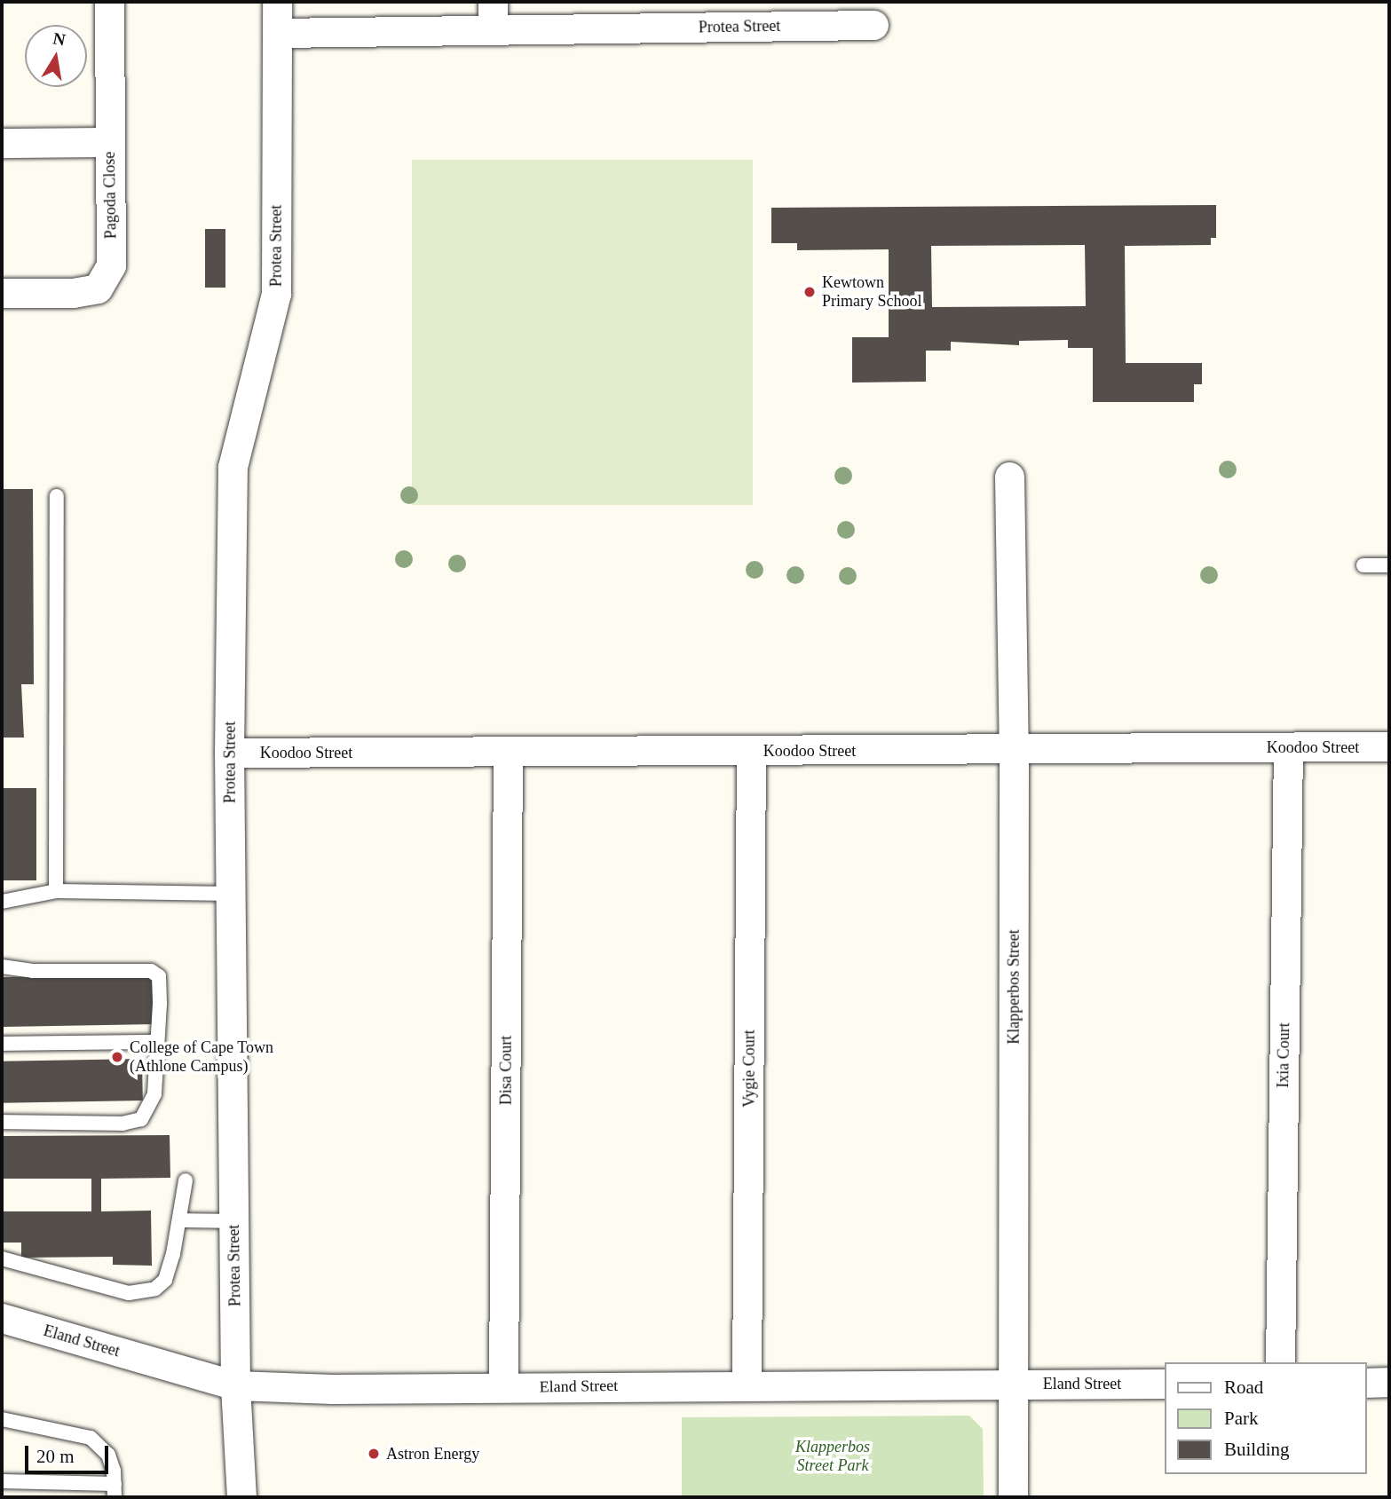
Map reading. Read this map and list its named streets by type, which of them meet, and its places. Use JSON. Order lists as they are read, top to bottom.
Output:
{
  "streets": {
    "street": [
      "Protea Street",
      "Pagoda Close",
      "Koodoo Street",
      "Klapperbos Street",
      "Ixia Court",
      "Vygie Court",
      "Disa Court",
      "Eland Street"
    ]
  },
  "crossings": [
    ["Protea Street", "Koodoo Street"],
    ["Protea Street", "Eland Street"],
    ["Koodoo Street", "Klapperbos Street"],
    ["Koodoo Street", "Ixia Court"],
    ["Koodoo Street", "Vygie Court"],
    ["Koodoo Street", "Disa Court"],
    ["Klapperbos Street", "Eland Street"],
    ["Vygie Court", "Eland Street"],
    ["Disa Court", "Eland Street"]
  ],
  "parks": ["Klapperbos Street Park"],
  "places": ["Kewtown Primary School", "College of Cape Town (Athlone Campus)", "Astron Energy"],
  "legend": ["Road", "Park", "Building"],
  "scale_bar": "20 m",
  "north": "top"
}
